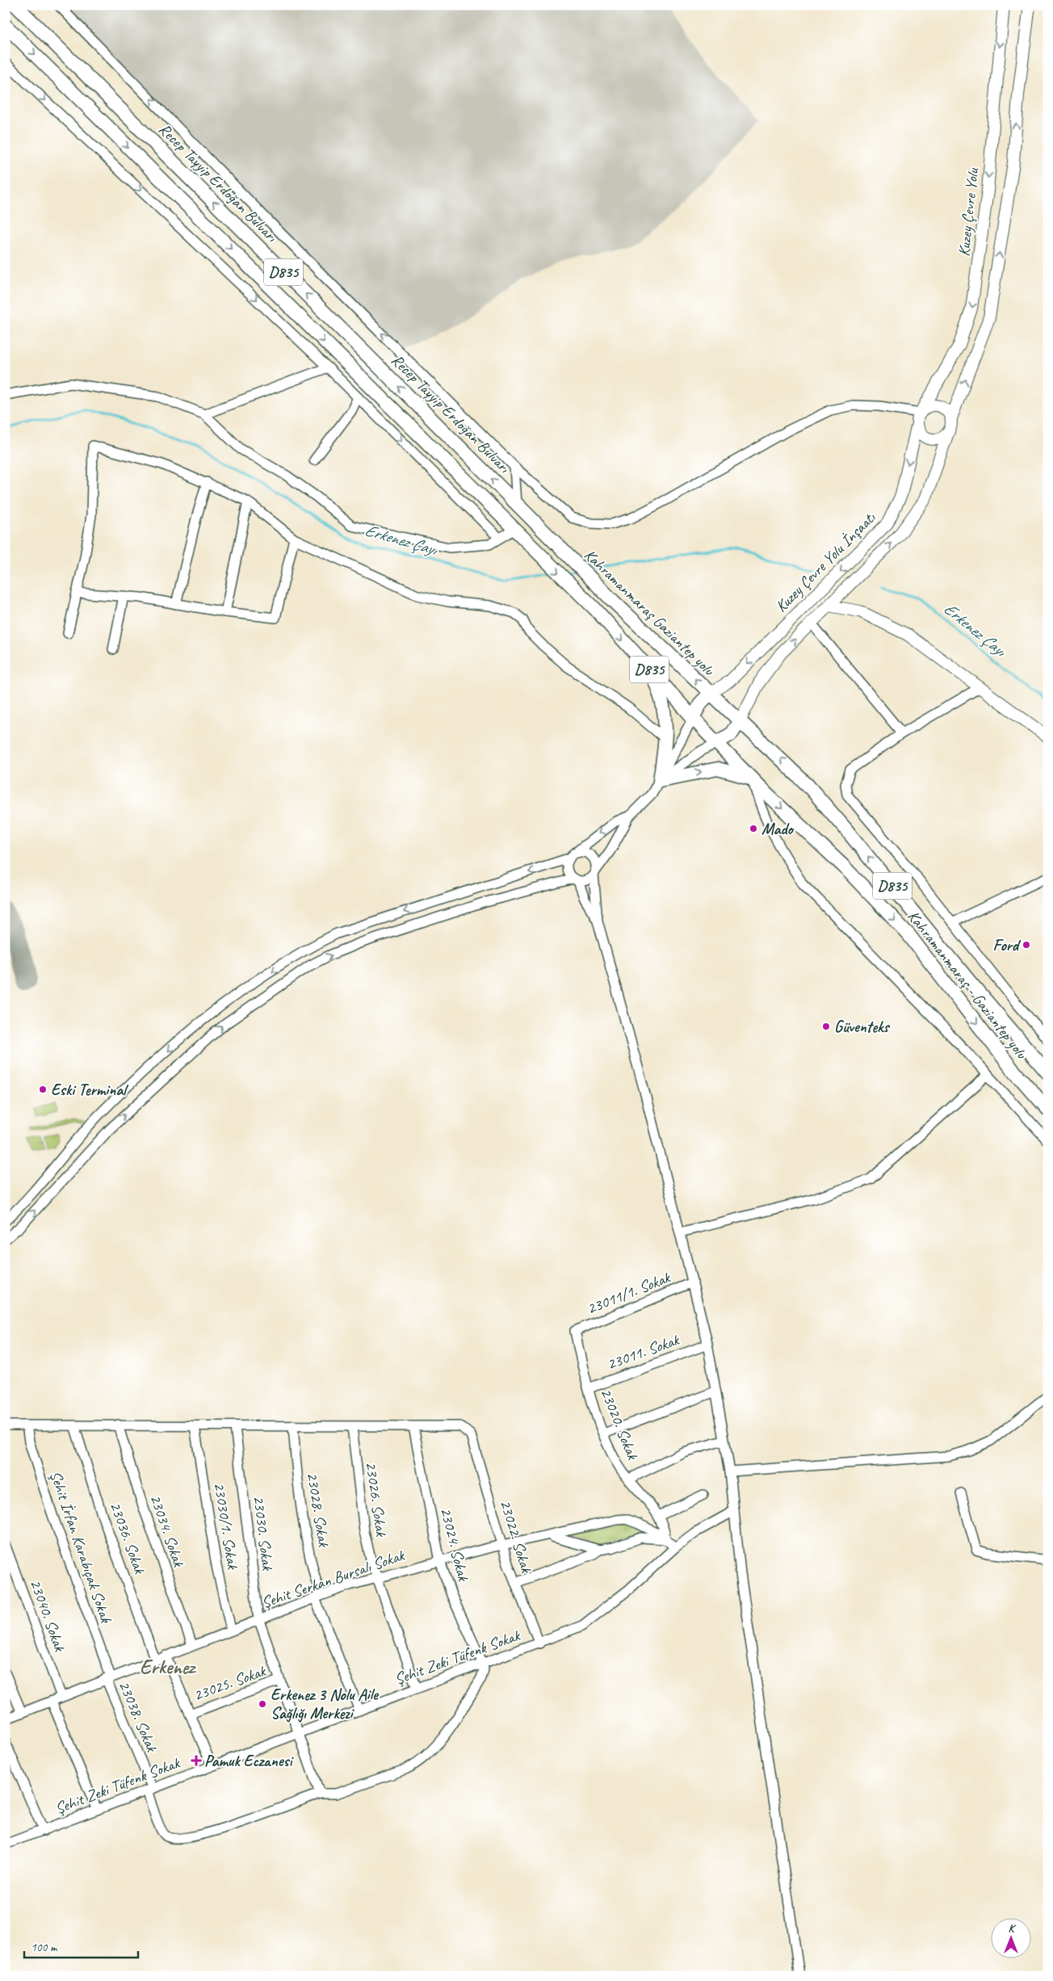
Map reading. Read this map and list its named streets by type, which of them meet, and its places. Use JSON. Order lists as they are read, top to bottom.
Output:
{
  "streets": {
    "highway": [
      "Recep Tayyip Erdoğan Bulvarı",
      "D835",
      "Kahramanmaraş Gaziantep yolu",
      "Kahramanmaraş - Gaziantep yolu"
    ],
    "main road": ["Kuzey Çevre Yolu", "Kuzey Çevre Yolu İnşaatı"],
    "street": [
      "23011/1. Sokak",
      "23011. Sokak",
      "23020. Sokak",
      "23026. Sokak",
      "23028. Sokak",
      "23030/1. Sokak",
      "23034. Sokak",
      "23030. Sokak",
      "23022. Sokak",
      "23036. Sokak",
      "23024. Sokak",
      "Şehit İrfan Karabıçak Sokak",
      "Şehit Serkan Bursalı Sokak",
      "23040. Sokak",
      "Şehit Zeki Tüfenk Sokak",
      "23025. Sokak",
      "23038. Sokak"
    ]
  },
  "crossings": [
    ["Recep Tayyip Erdoğan Bulvarı", "Kahramanmaraş Gaziantep yolu"],
    ["Kuzey Çevre Yolu", "Kuzey Çevre Yolu İnşaatı"],
    ["D835", "Kahramanmaraş - Gaziantep yolu"],
    ["Kuzey Çevre Yolu İnşaatı", "Kahramanmaraş Gaziantep yolu"],
    ["Kahramanmaraş Gaziantep yolu", "Kahramanmaraş - Gaziantep yolu"],
    ["23011/1. Sokak", "23020. Sokak"],
    ["23011. Sokak", "23020. Sokak"],
    ["23020. Sokak", "Şehit Serkan Bursalı Sokak"],
    ["23026. Sokak", "Şehit Serkan Bursalı Sokak"],
    ["23026. Sokak", "Şehit Zeki Tüfenk Sokak"],
    ["23028. Sokak", "Şehit Serkan Bursalı Sokak"],
    ["23028. Sokak", "Şehit Zeki Tüfenk Sokak"],
    ["23030/1. Sokak", "Şehit Serkan Bursalı Sokak"],
    ["23034. Sokak", "Şehit Serkan Bursalı Sokak"],
    ["23030. Sokak", "Şehit Serkan Bursalı Sokak"],
    ["23030. Sokak", "Şehit Zeki Tüfenk Sokak"],
    ["23030. Sokak", "23025. Sokak"],
    ["23030. Sokak", "23038. Sokak"],
    ["23022. Sokak", "23024. Sokak"],
    ["23022. Sokak", "Şehit Serkan Bursalı Sokak"],
    ["23022. Sokak", "Şehit Zeki Tüfenk Sokak"],
    ["23036. Sokak", "Şehit Serkan Bursalı Sokak"],
    ["23024. Sokak", "Şehit Serkan Bursalı Sokak"],
    ["23024. Sokak", "Şehit Zeki Tüfenk Sokak"],
    ["Şehit İrfan Karabıçak Sokak", "Şehit Serkan Bursalı Sokak"],
    ["Şehit İrfan Karabıçak Sokak", "23038. Sokak"],
    ["Şehit Serkan Bursalı Sokak", "23040. Sokak"],
    ["Şehit Serkan Bursalı Sokak", "Şehit Zeki Tüfenk Sokak"],
    ["Şehit Serkan Bursalı Sokak", "23038. Sokak"],
    ["Şehit Zeki Tüfenk Sokak", "23038. Sokak"]
  ],
  "districts": ["Erkenez"],
  "water": ["Erkenez Çayı"],
  "places": {
    "other": [
      "Mado",
      "Ford",
      "Güventeks",
      "Eski Terminal",
      "Erkenez 3 Nolu Aile Sağlığı Merkezi"
    ],
    "health": ["Pamuk Eczanesi"]
  },
  "scale_bar": "100 m",
  "north": "top"
}
